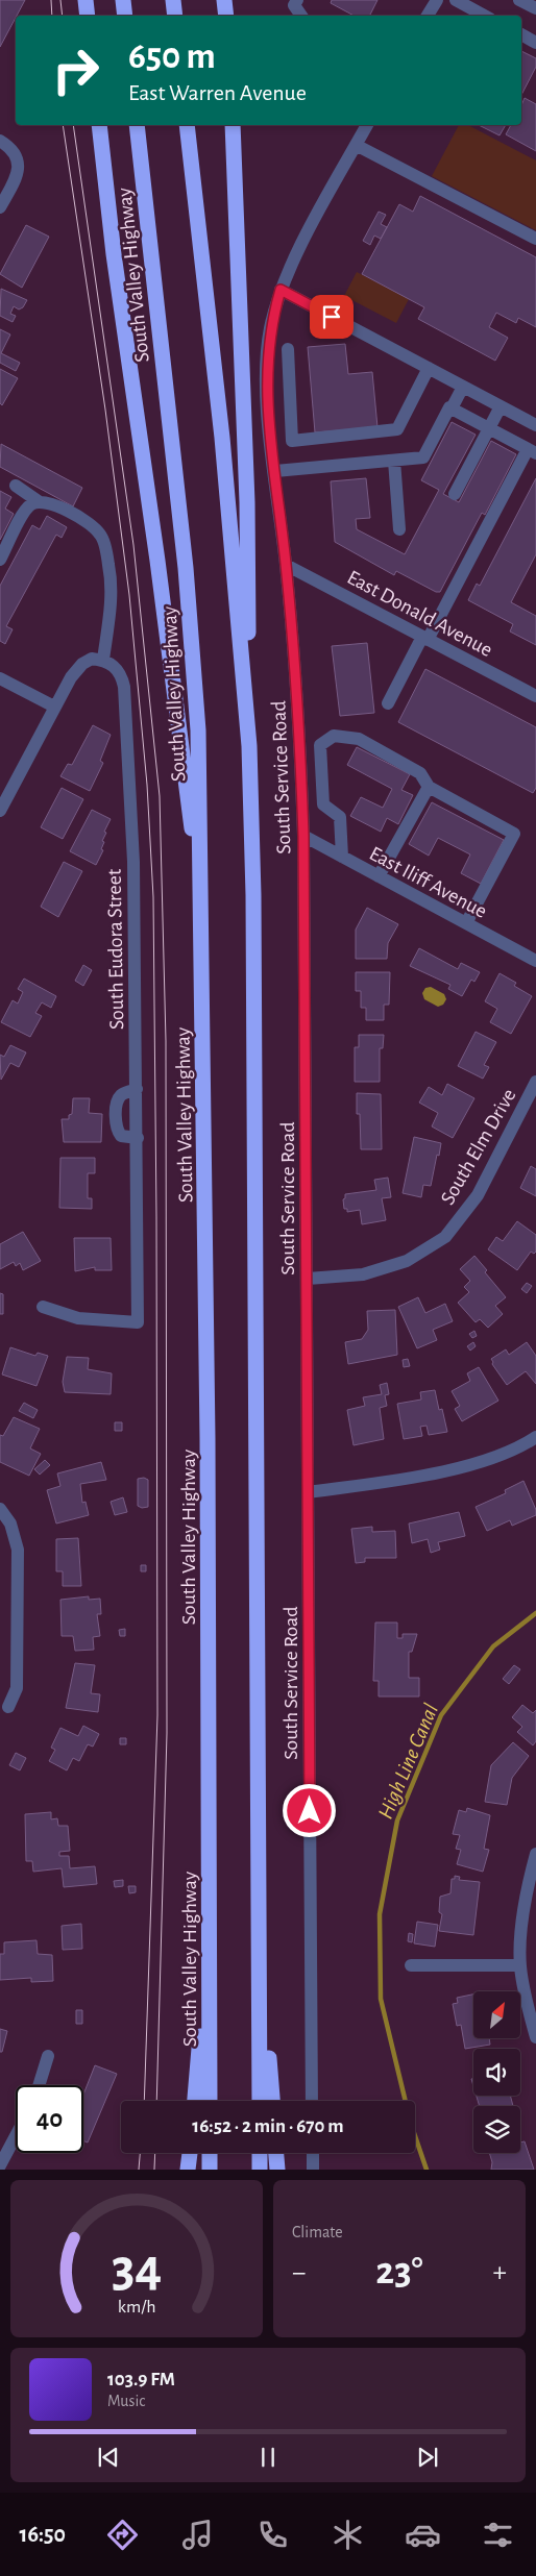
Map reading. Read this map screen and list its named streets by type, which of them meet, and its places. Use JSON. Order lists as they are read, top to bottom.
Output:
{
  "streets": {
    "highway": ["South Valley Highway"],
    "street": [
      "East Donald Avenue",
      "South Service Road",
      "East Iliff Avenue",
      "South Eudora Street",
      "South Elm Drive"
    ]
  },
  "crossings": [
    ["East Donald Avenue", "South Service Road"],
    ["South Service Road", "East Iliff Avenue"],
    ["South Service Road", "South Elm Drive"]
  ],
  "water": ["High Line Canal"],
  "north": "top right",
  "page": {
    "turn": ["650 m", "East Warren Avenue"],
    "limit": "40",
    "trip": "16:52 · 2 min · 670 m",
    "tile": "Climate",
    "heat": ["−", "23°", "+"],
    "song": ["103.9 FM", "Music"],
    "tabs": "16:50",
    "gauge": ["34", "km/h"]
  }
}
